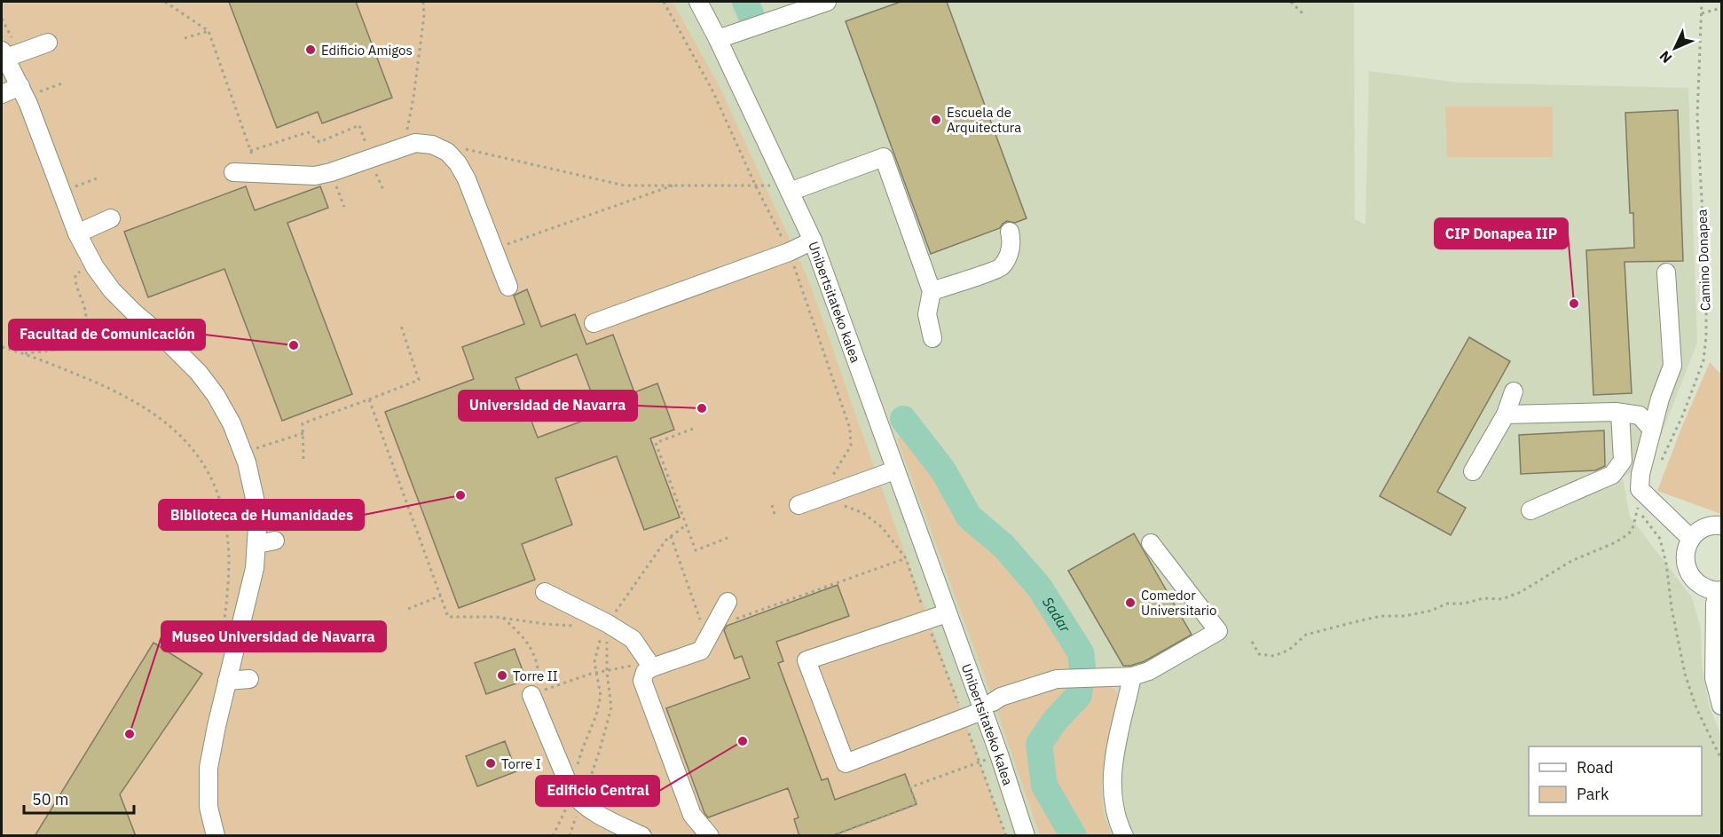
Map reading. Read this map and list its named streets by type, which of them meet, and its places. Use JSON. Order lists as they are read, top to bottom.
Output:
{
  "streets": {
    "street": ["Unibertsitateko kalea"],
    "path": ["Camino Donapea"]
  },
  "water": ["Sadar"],
  "places": [
    "Edificio Amigos",
    "Escuela de Arquitectura",
    "CIP Donapea IIP",
    "Facultad de Comunicación",
    "Universidad de Navarra",
    "Biblioteca de Humanidades",
    "Comedor Universitario",
    "Torre II",
    "Museo Universidad de Navarra",
    "Edificio Central",
    "Torre I"
  ],
  "legend": ["Road", "Park"],
  "scale_bar": "50 m",
  "north": "bottom left"
}
